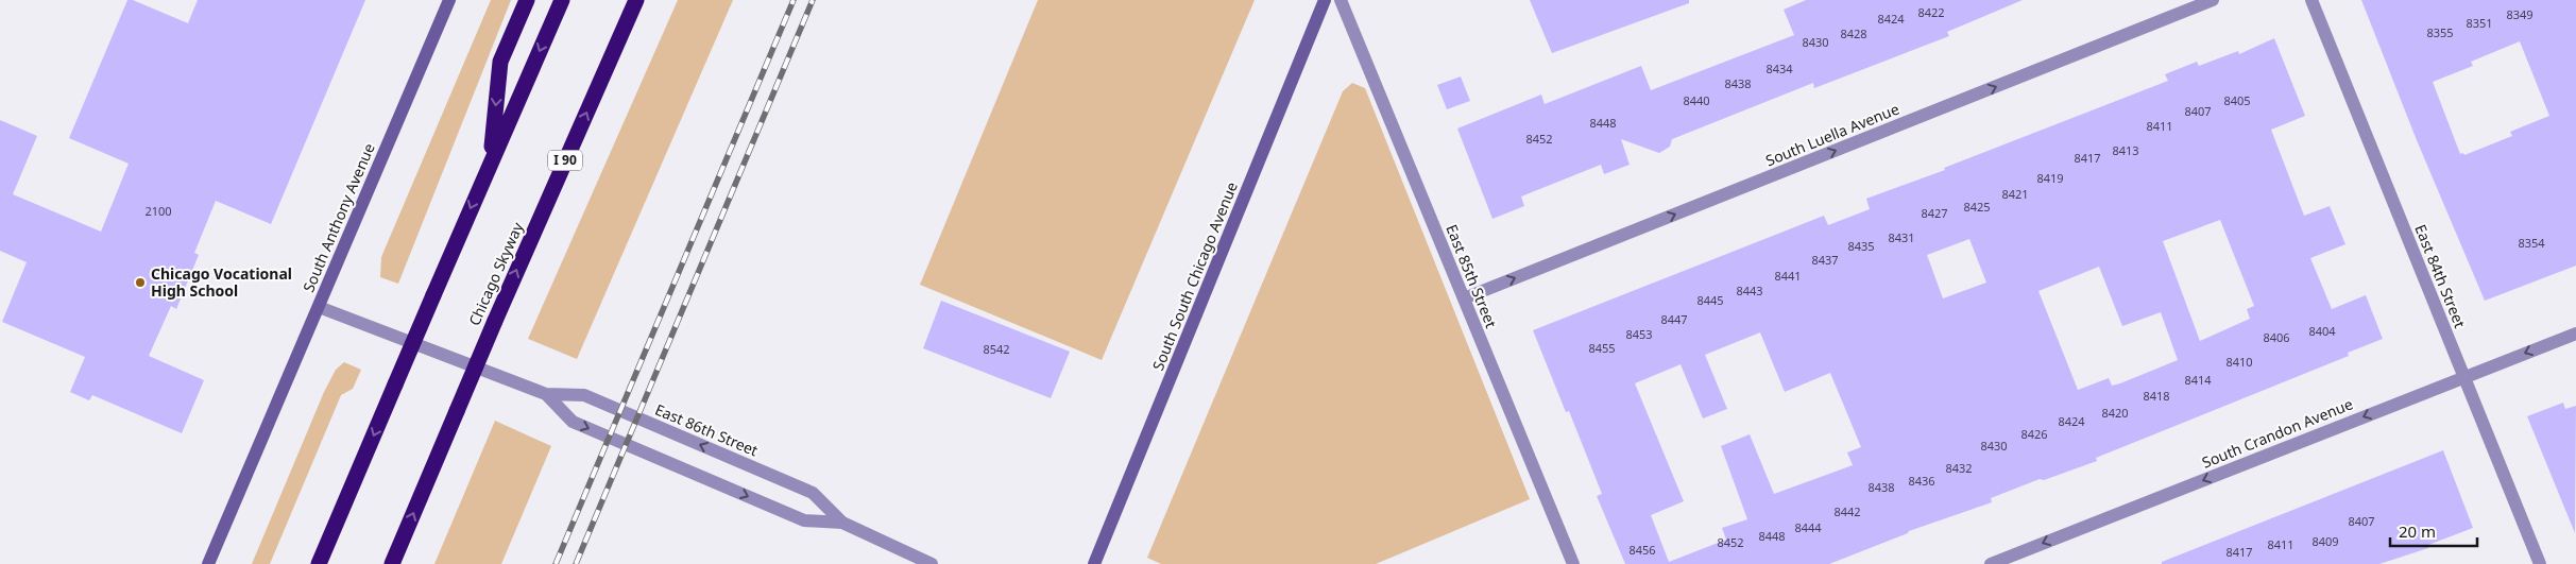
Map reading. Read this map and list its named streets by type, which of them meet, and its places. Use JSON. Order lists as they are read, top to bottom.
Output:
{
  "streets": {
    "highway": ["I 90", "Chicago Skyway"],
    "street": [
      "South Luella Avenue",
      "South Anthony Avenue",
      "South South Chicago Avenue",
      "East 85th Street",
      "East 84th Street",
      "East 86th Street",
      "South Crandon Avenue"
    ]
  },
  "crossings": [
    ["South Luella Avenue", "East 85th Street"],
    ["South Anthony Avenue", "East 86th Street"],
    ["East 84th Street", "South Crandon Avenue"]
  ],
  "one_way": ["South Luella Avenue", "South Crandon Avenue"],
  "places": ["Chicago Vocational High School"],
  "house_numbers": [
    "8422",
    "8349",
    "8424",
    "8351",
    "8355",
    "8428",
    "8430",
    "8434",
    "8438",
    "8440",
    "8405",
    "8407",
    "8448",
    "8411",
    "8452",
    "8413",
    "8417",
    "8419",
    "8421",
    "8425",
    "2100",
    "8427",
    "8431",
    "8354",
    "8435",
    "8437",
    "8441",
    "8443",
    "8445",
    "8447",
    "8404",
    "8453",
    "8406",
    "8455",
    "8542",
    "8410",
    "8414",
    "8418",
    "8420",
    "8424",
    "8426",
    "8430",
    "8432",
    "8436",
    "8438",
    "8442",
    "8407",
    "8444",
    "8448",
    "8409",
    "8452",
    "8411",
    "8456",
    "8417"
  ],
  "scale_bar": "20 m"
}
